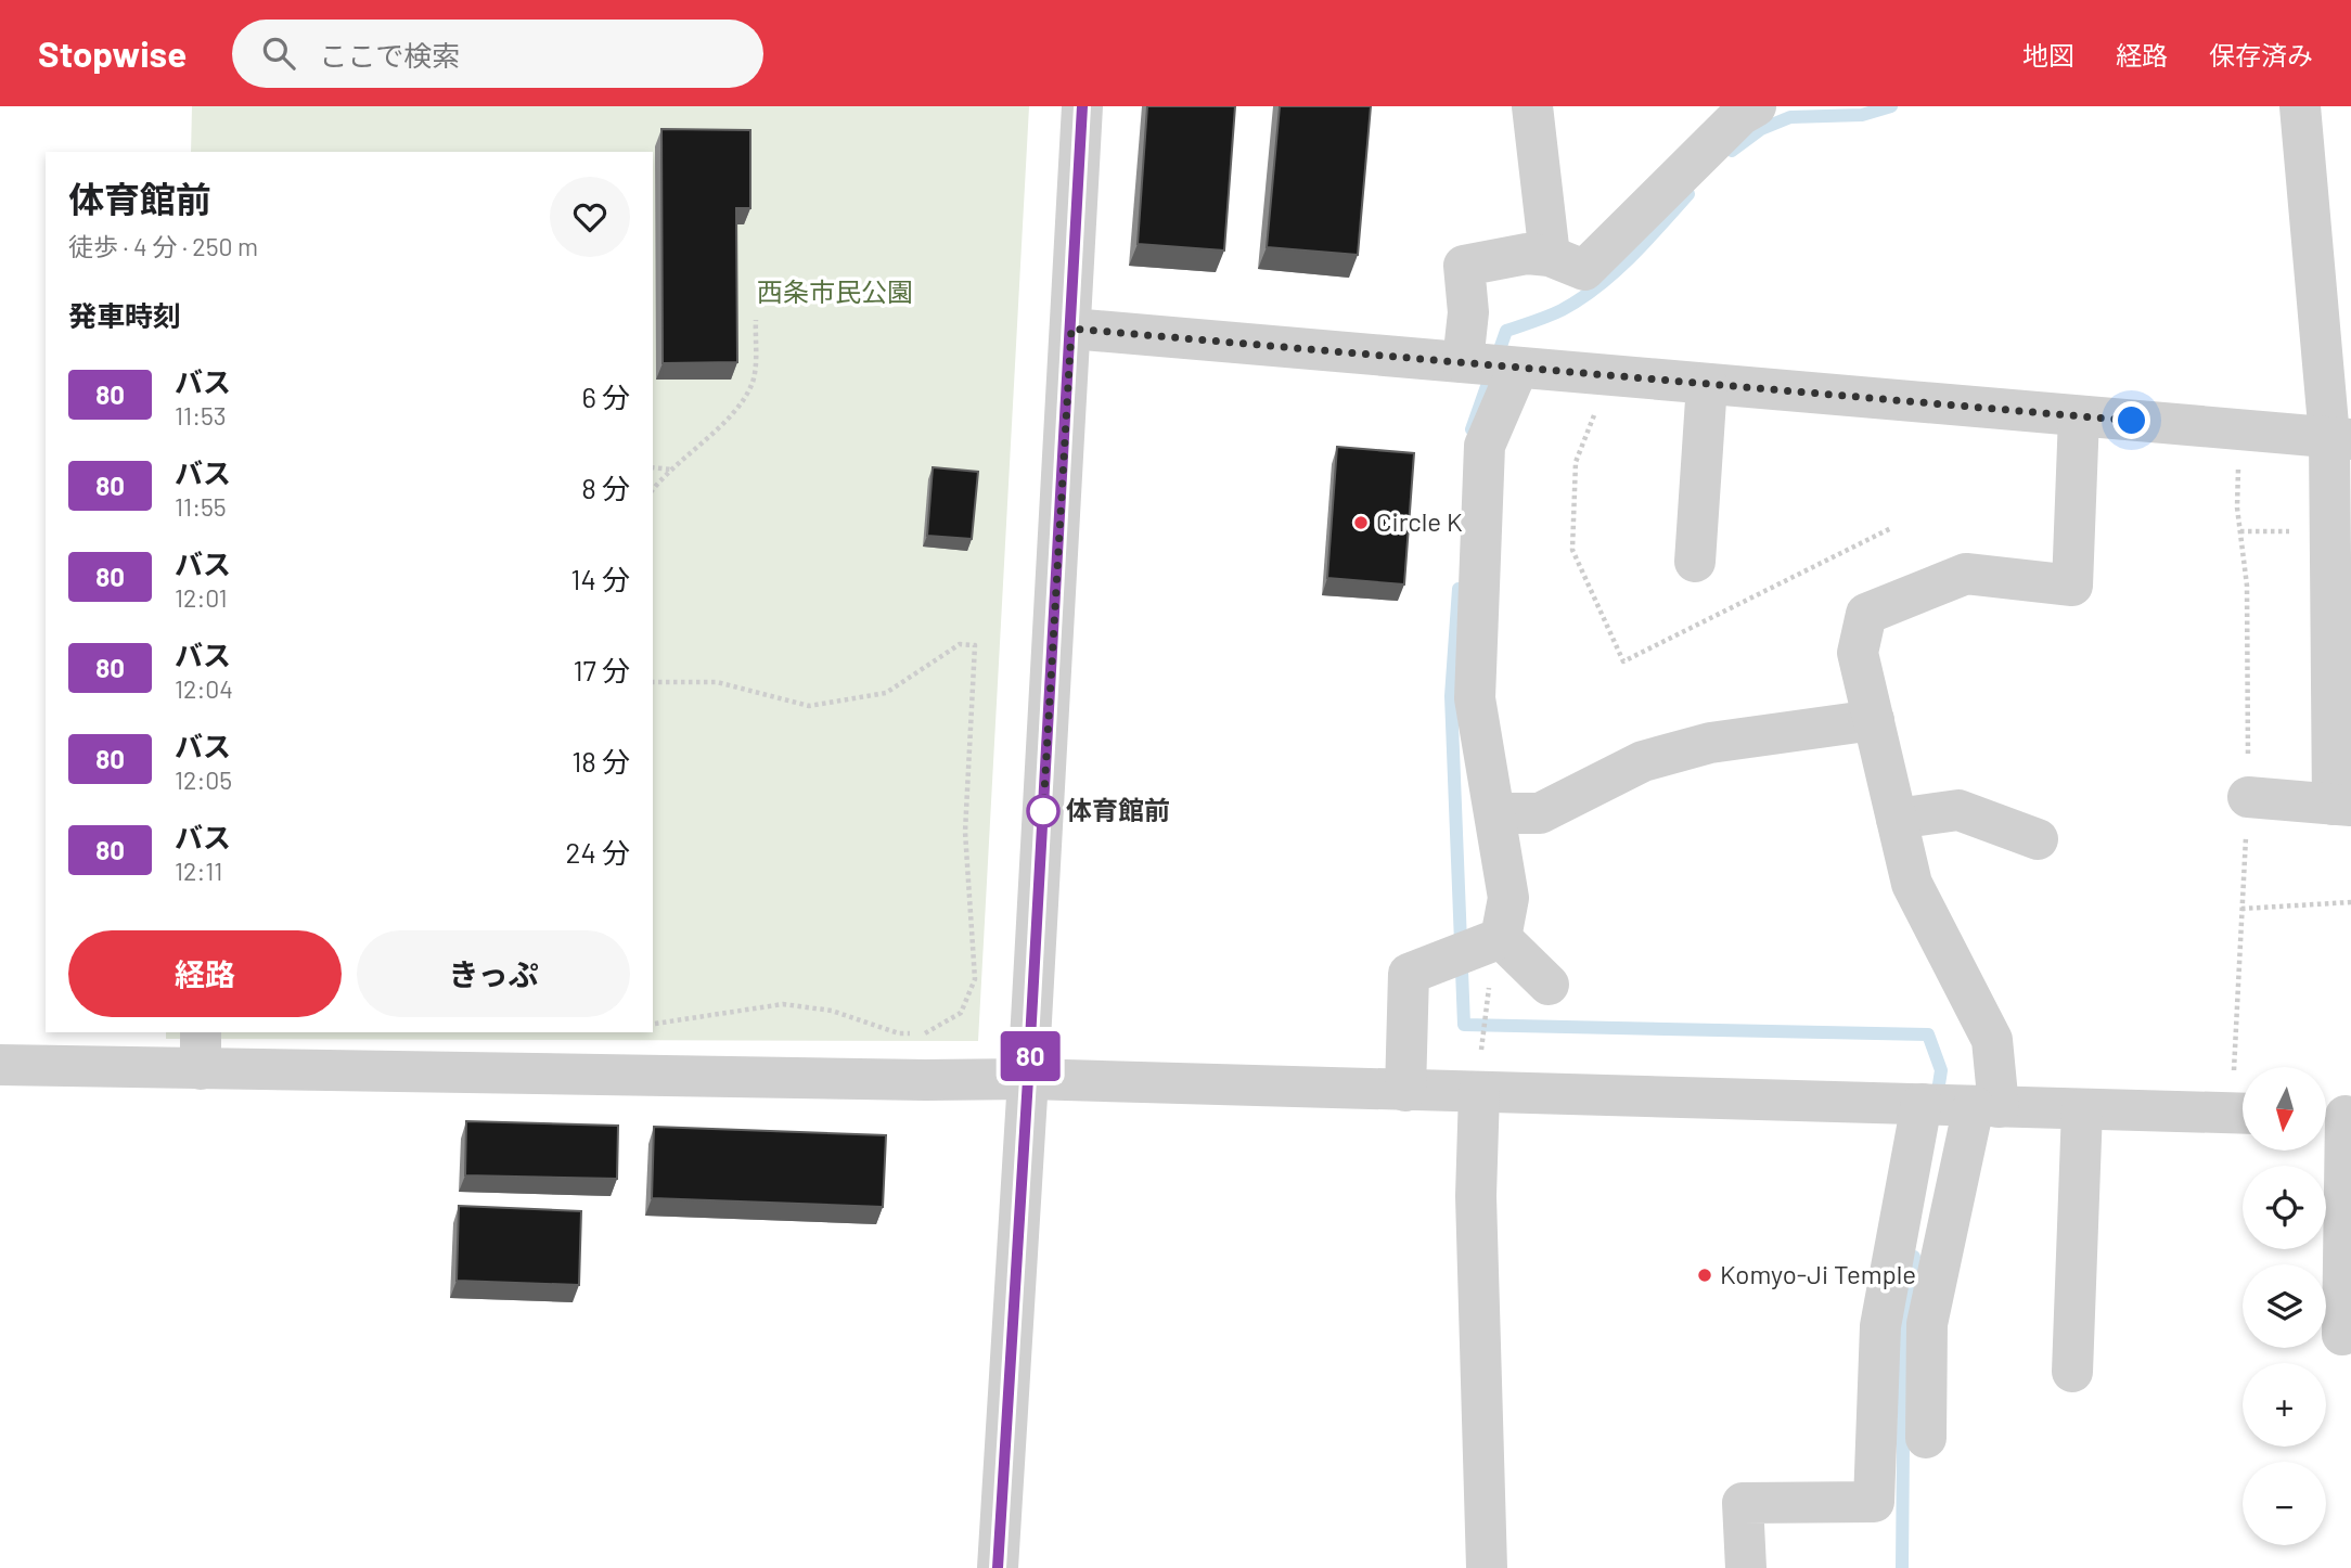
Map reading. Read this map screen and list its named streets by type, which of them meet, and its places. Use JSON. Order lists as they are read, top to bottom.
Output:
{
  "parks": ["西条市民公園"],
  "places": ["Circle K", "体育館前", "Komyo-Ji Temple"],
  "lines": ["bus line 80"],
  "north": "bottom",
  "page": {
    "header": "Stopwise",
    "search": "ここで検索",
    "nav": ["地図", "経路", "保存済み"],
    "on_map": "80",
    "heading": [
      ["体育館前", "徒歩 · 4 分 · 250 m"],
      "発車時刻"
    ],
    "list": [
      {
        "mark": "80",
        "name": "バス",
        "note": "11:53",
        "value": "6 分"
      },
      {
        "mark": "80",
        "name": "バス",
        "note": "11:55",
        "value": "8 分"
      },
      {
        "mark": "80",
        "name": "バス",
        "note": "12:01",
        "value": "14 分"
      },
      {
        "mark": "80",
        "name": "バス",
        "note": "12:04",
        "value": "17 分"
      },
      {
        "mark": "80",
        "name": "バス",
        "note": "12:05",
        "value": "18 分"
      },
      {
        "mark": "80",
        "name": "バス",
        "note": "12:11",
        "value": "24 分"
      }
    ],
    "buttons": ["経路", "きっぷ"],
    "map_buttons": ["+", "−"]
  }
}
